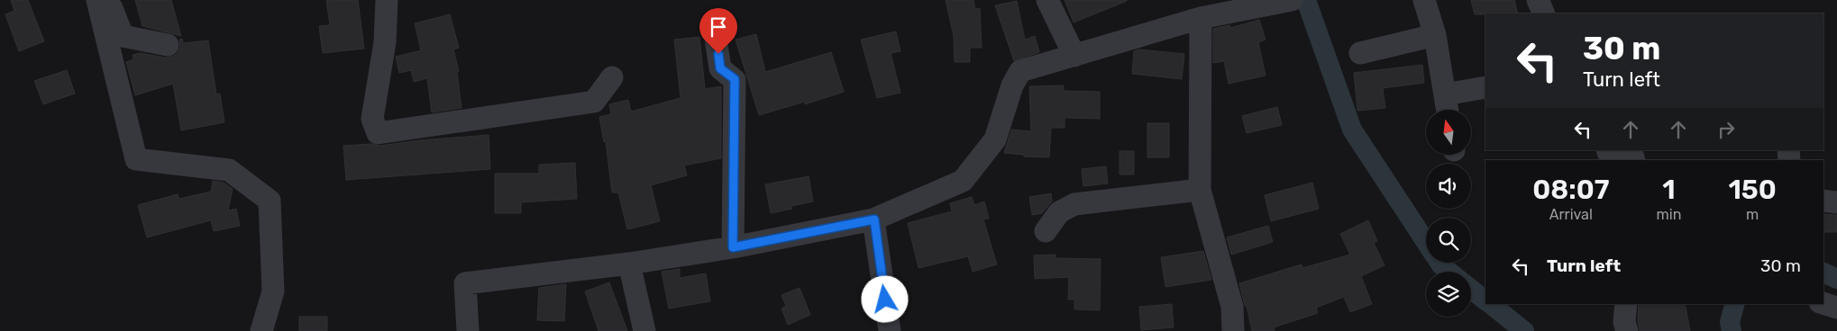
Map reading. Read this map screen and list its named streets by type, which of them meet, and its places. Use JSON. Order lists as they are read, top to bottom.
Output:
{
  "north": "top",
  "page": {
    "turn": ["30 m", "Turn left"],
    "eta": [
      "08:07",
      "Arrival",
      "1",
      "min",
      "150",
      "m"
    ],
    "list": [
      {
        "name": "Turn left",
        "value": "30 m"
      }
    ]
  }
}
